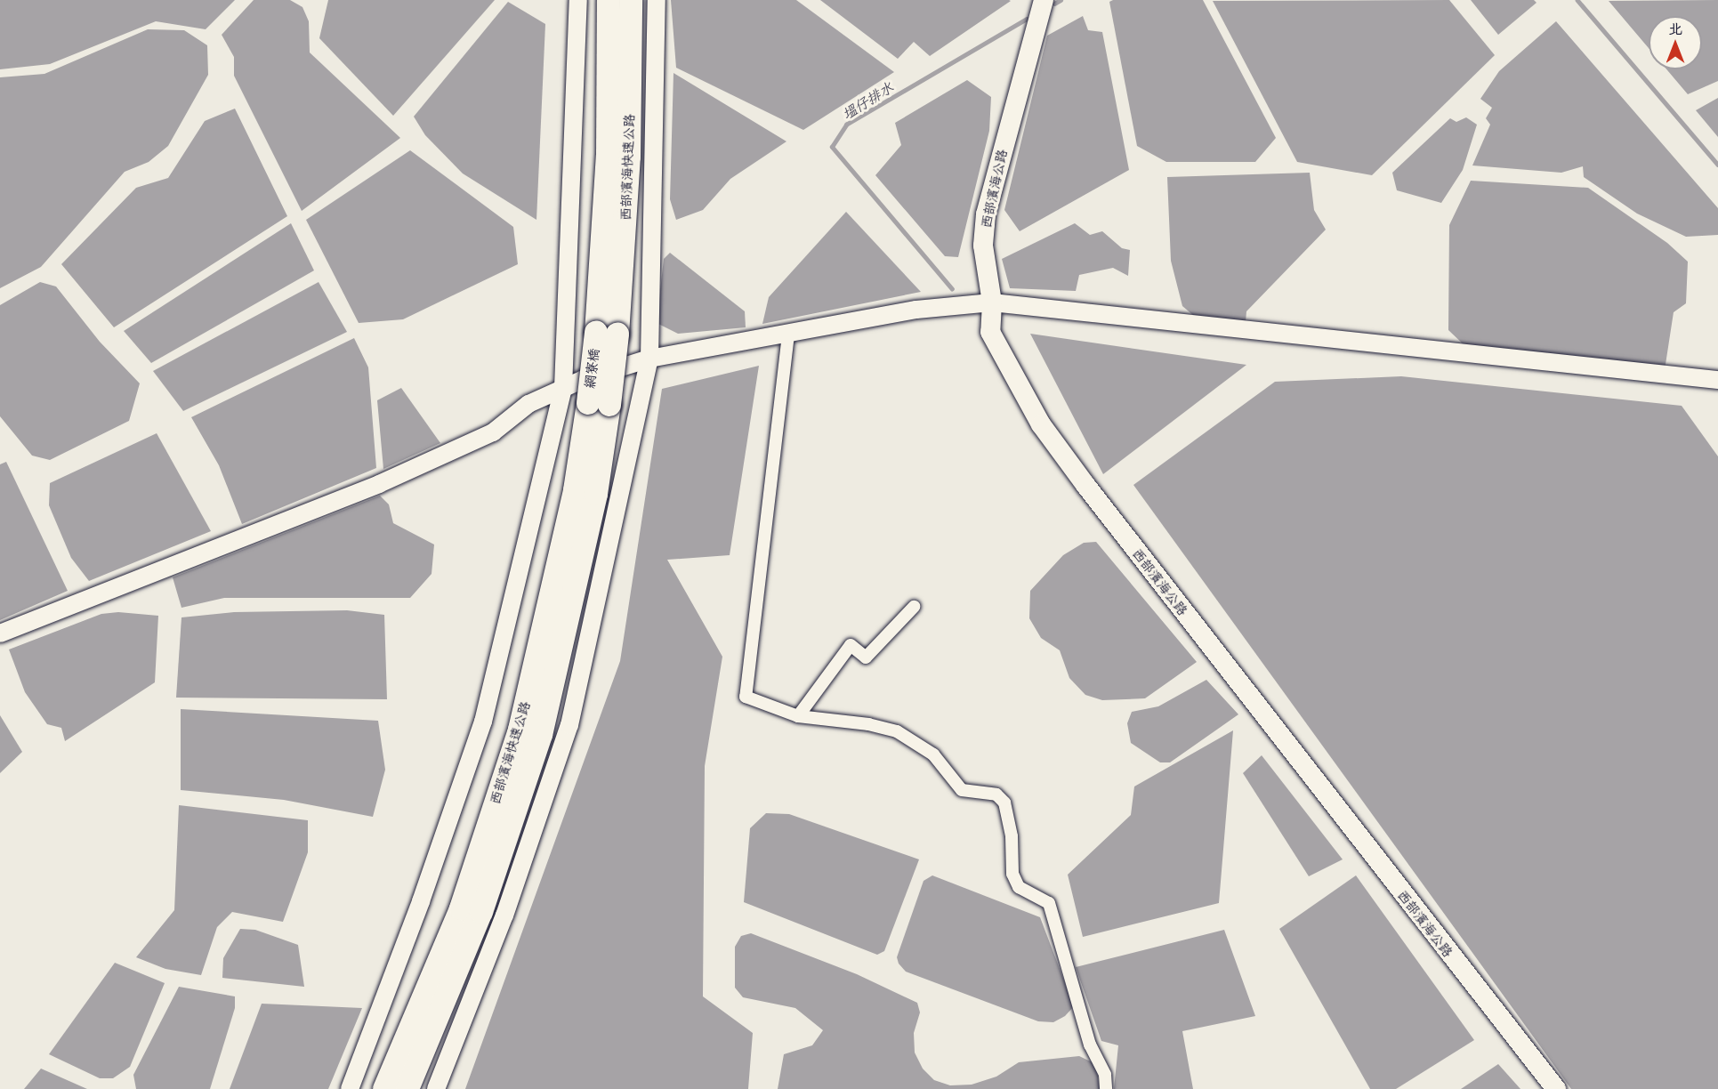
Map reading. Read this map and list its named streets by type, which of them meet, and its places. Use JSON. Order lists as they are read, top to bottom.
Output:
{
  "streets": {
    "highway": ["西部濱海快速公路", "網寮橋"],
    "main road": ["西部濱海公路"]
  },
  "crossings": [
    ["西部濱海快速公路", "網寮橋"]
  ],
  "water": ["塭仔排水"],
  "north": "top"
}
